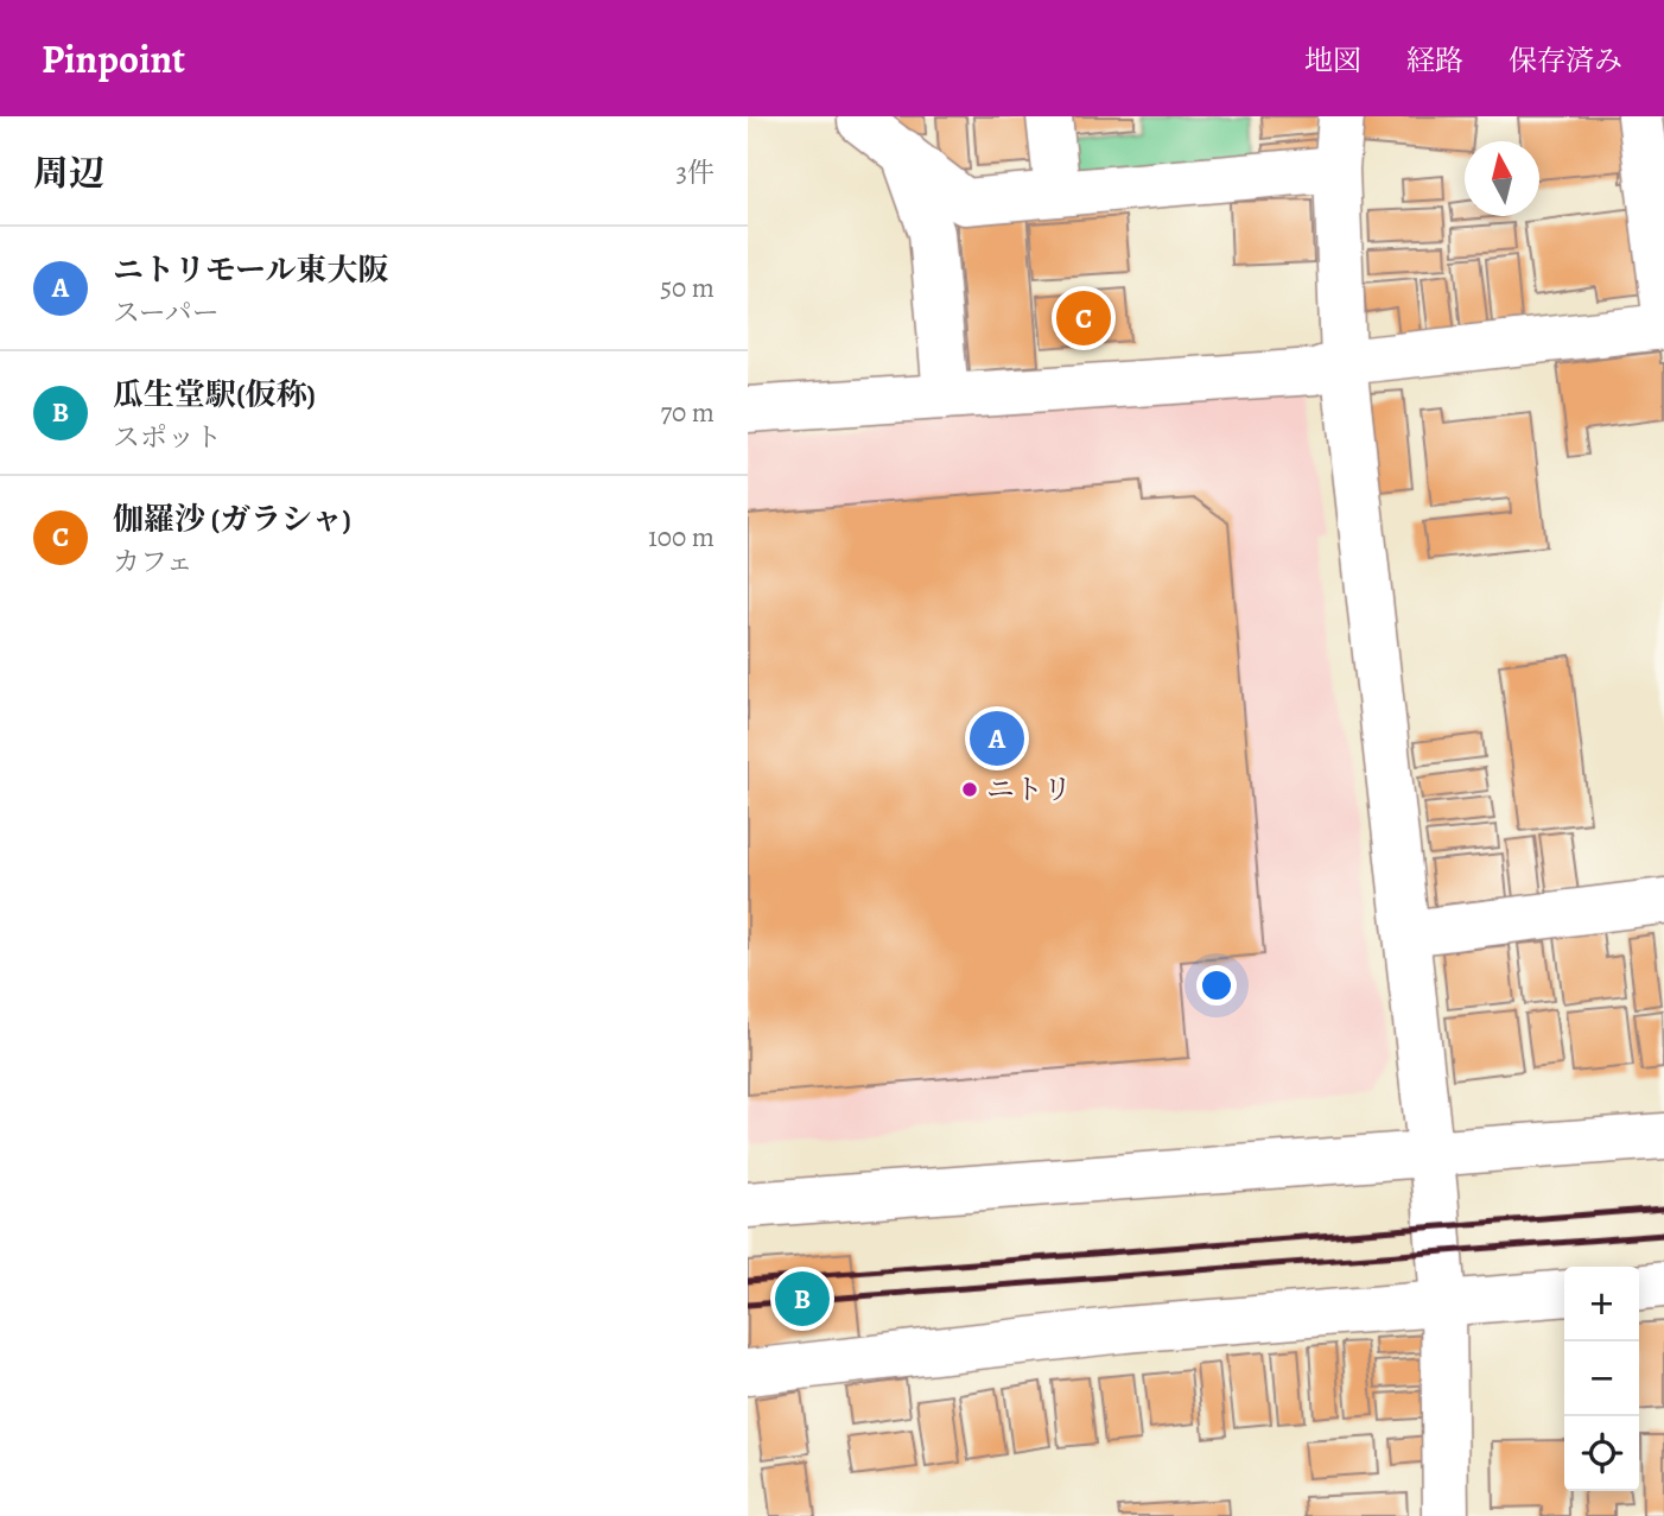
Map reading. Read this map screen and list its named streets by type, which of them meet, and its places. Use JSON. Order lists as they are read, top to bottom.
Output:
{
  "places": ["ニトリ"],
  "north": "top",
  "page": {
    "header": "Pinpoint",
    "nav": ["地図", "経路", "保存済み"],
    "heading": ["周辺", "3件"],
    "list": [
      {
        "mark": "A",
        "name": "ニトリモール東大阪",
        "note": "スーパー",
        "value": "50 m"
      },
      {
        "mark": "B",
        "name": "瓜生堂駅(仮称)",
        "note": "スポット",
        "value": "70 m"
      },
      {
        "mark": "C",
        "name": "伽羅沙 (ガラシャ)",
        "note": "カフェ",
        "value": "100 m"
      }
    ],
    "pins": ["C", "A", "B"],
    "map_buttons": ["+", "−"]
  }
}
